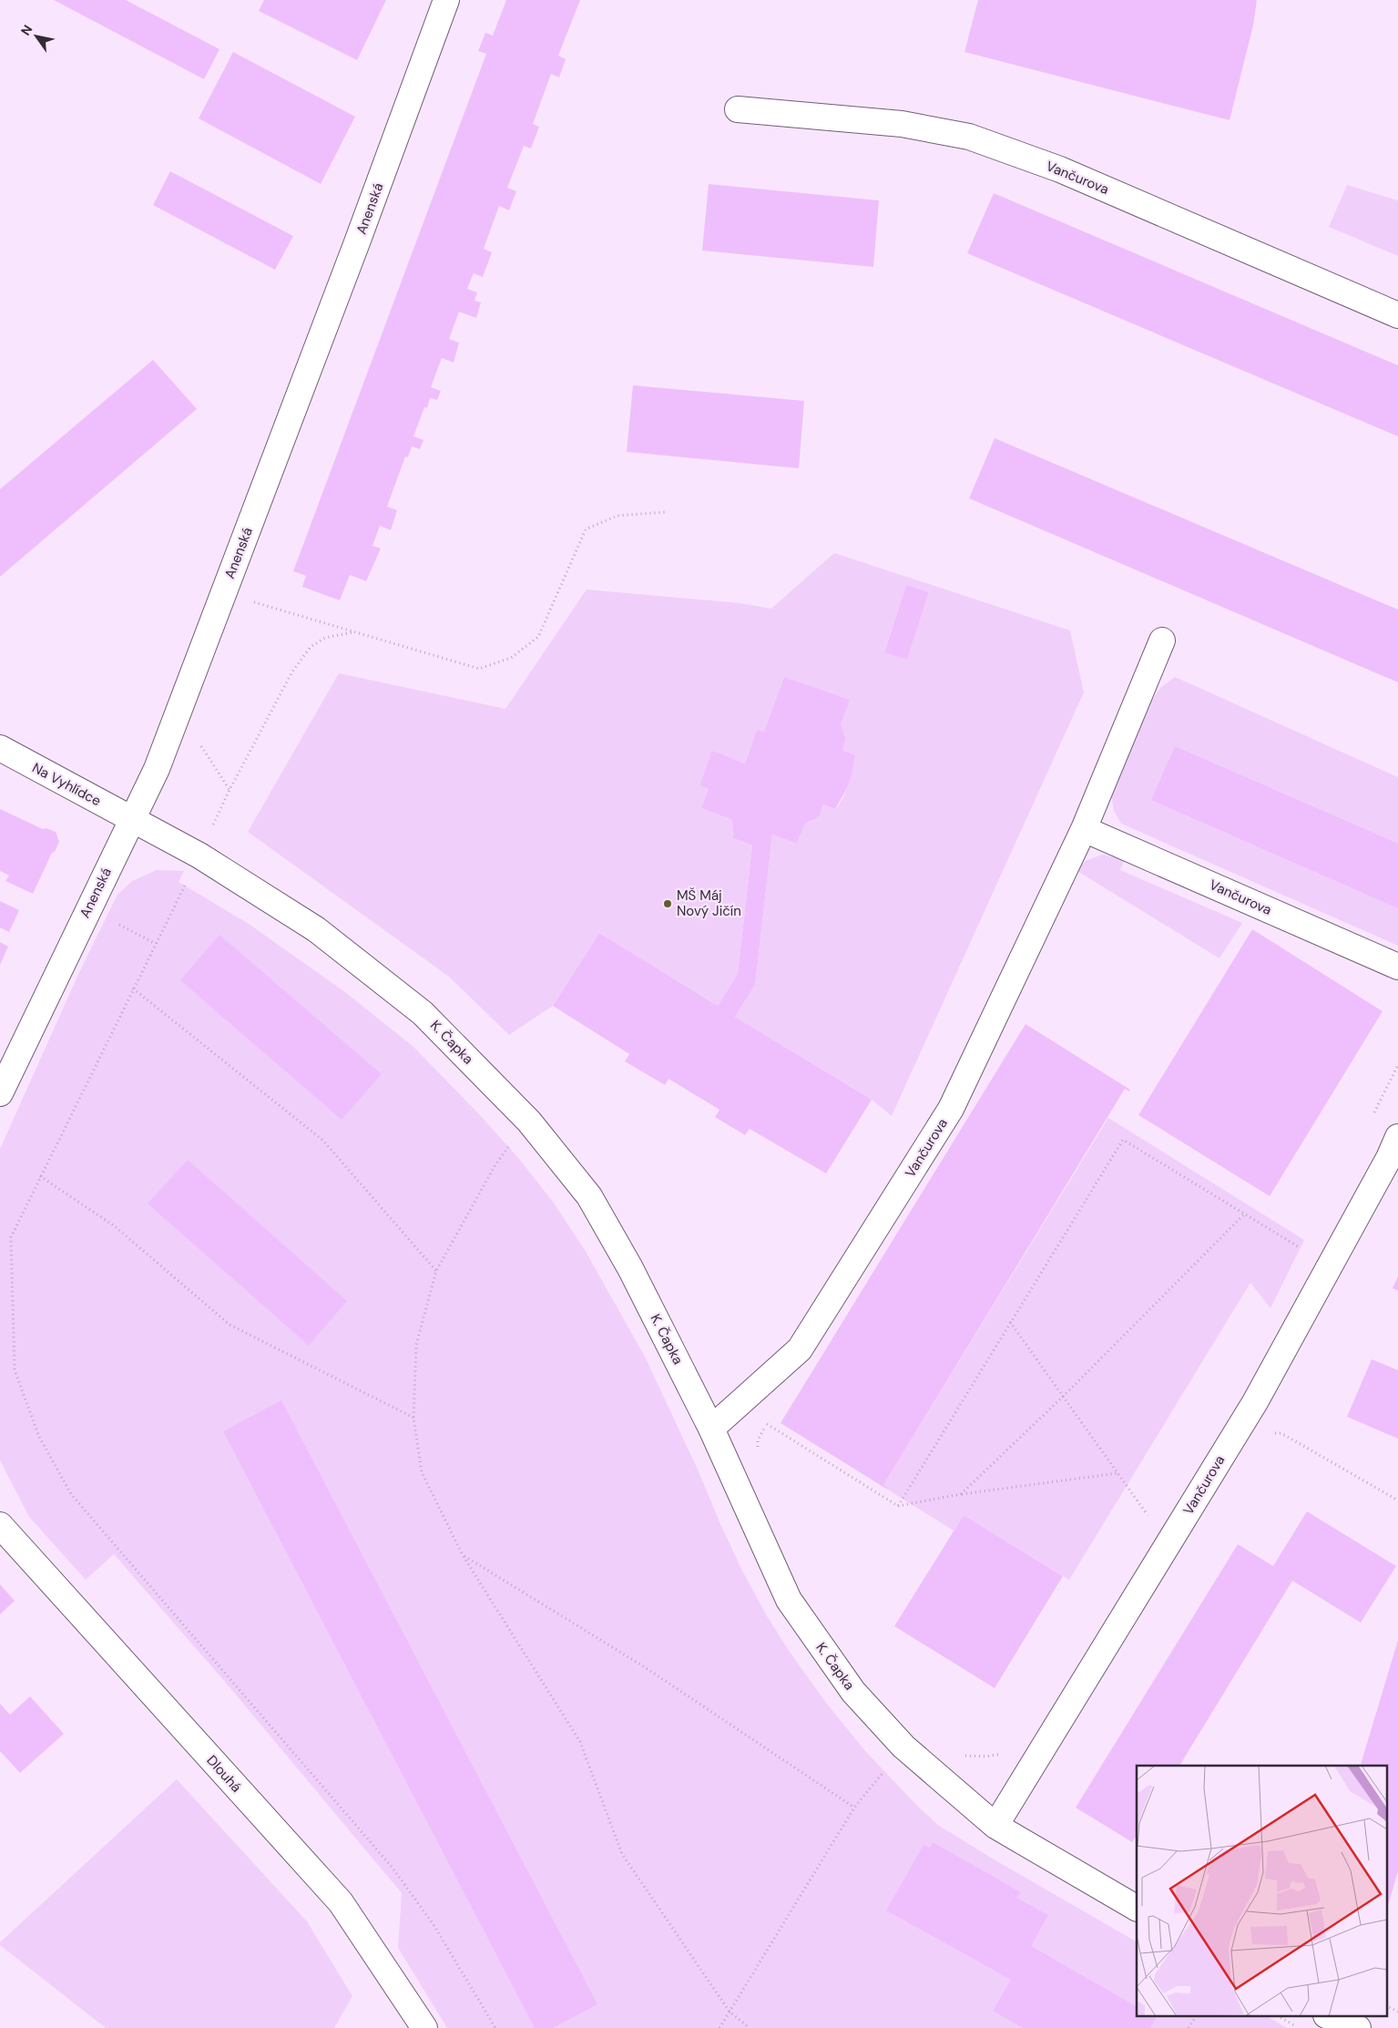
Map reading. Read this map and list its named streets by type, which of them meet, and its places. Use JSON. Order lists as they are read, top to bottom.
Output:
{
  "streets": {
    "street": [
      "Vančurova",
      "Anenská",
      "Na Vyhlídce",
      "K. Čapka",
      "Dlouhá"
    ]
  },
  "crossings": [
    ["Vančurova", "K. Čapka"],
    ["Anenská", "Na Vyhlídce"],
    ["Anenská", "K. Čapka"],
    ["Na Vyhlídce", "K. Čapka"]
  ],
  "places": ["MŠ Máj Nový Jičín"],
  "north": "top left"
}
